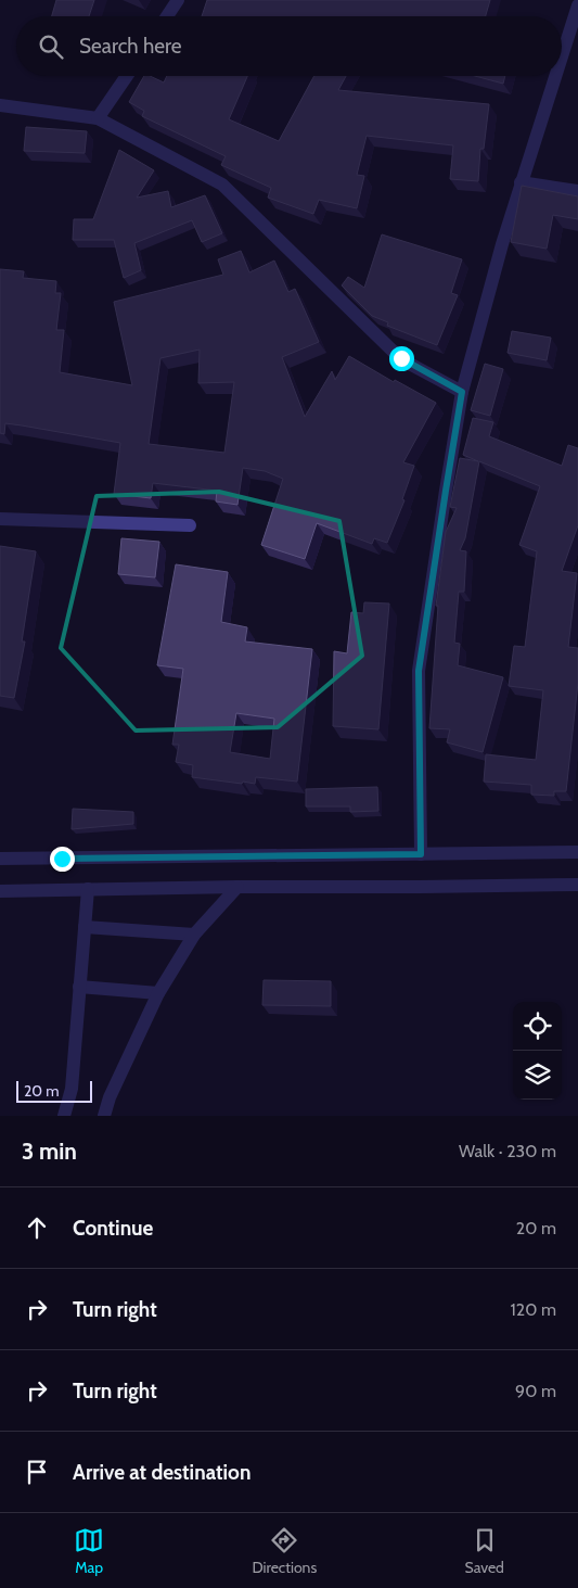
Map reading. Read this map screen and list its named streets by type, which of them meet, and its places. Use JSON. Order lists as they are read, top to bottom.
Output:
{
  "scale_bar": "20 m",
  "page": {
    "search": "Search here",
    "scale": "20 m",
    "heading": ["3 min", "Walk · 230 m"],
    "list": [
      ["Continue", "20 m"],
      ["Turn right", "120 m"],
      ["Turn right", "90 m"],
      "Arrive at destination"
    ],
    "nav": ["Map", "Directions", "Saved"]
  }
}
